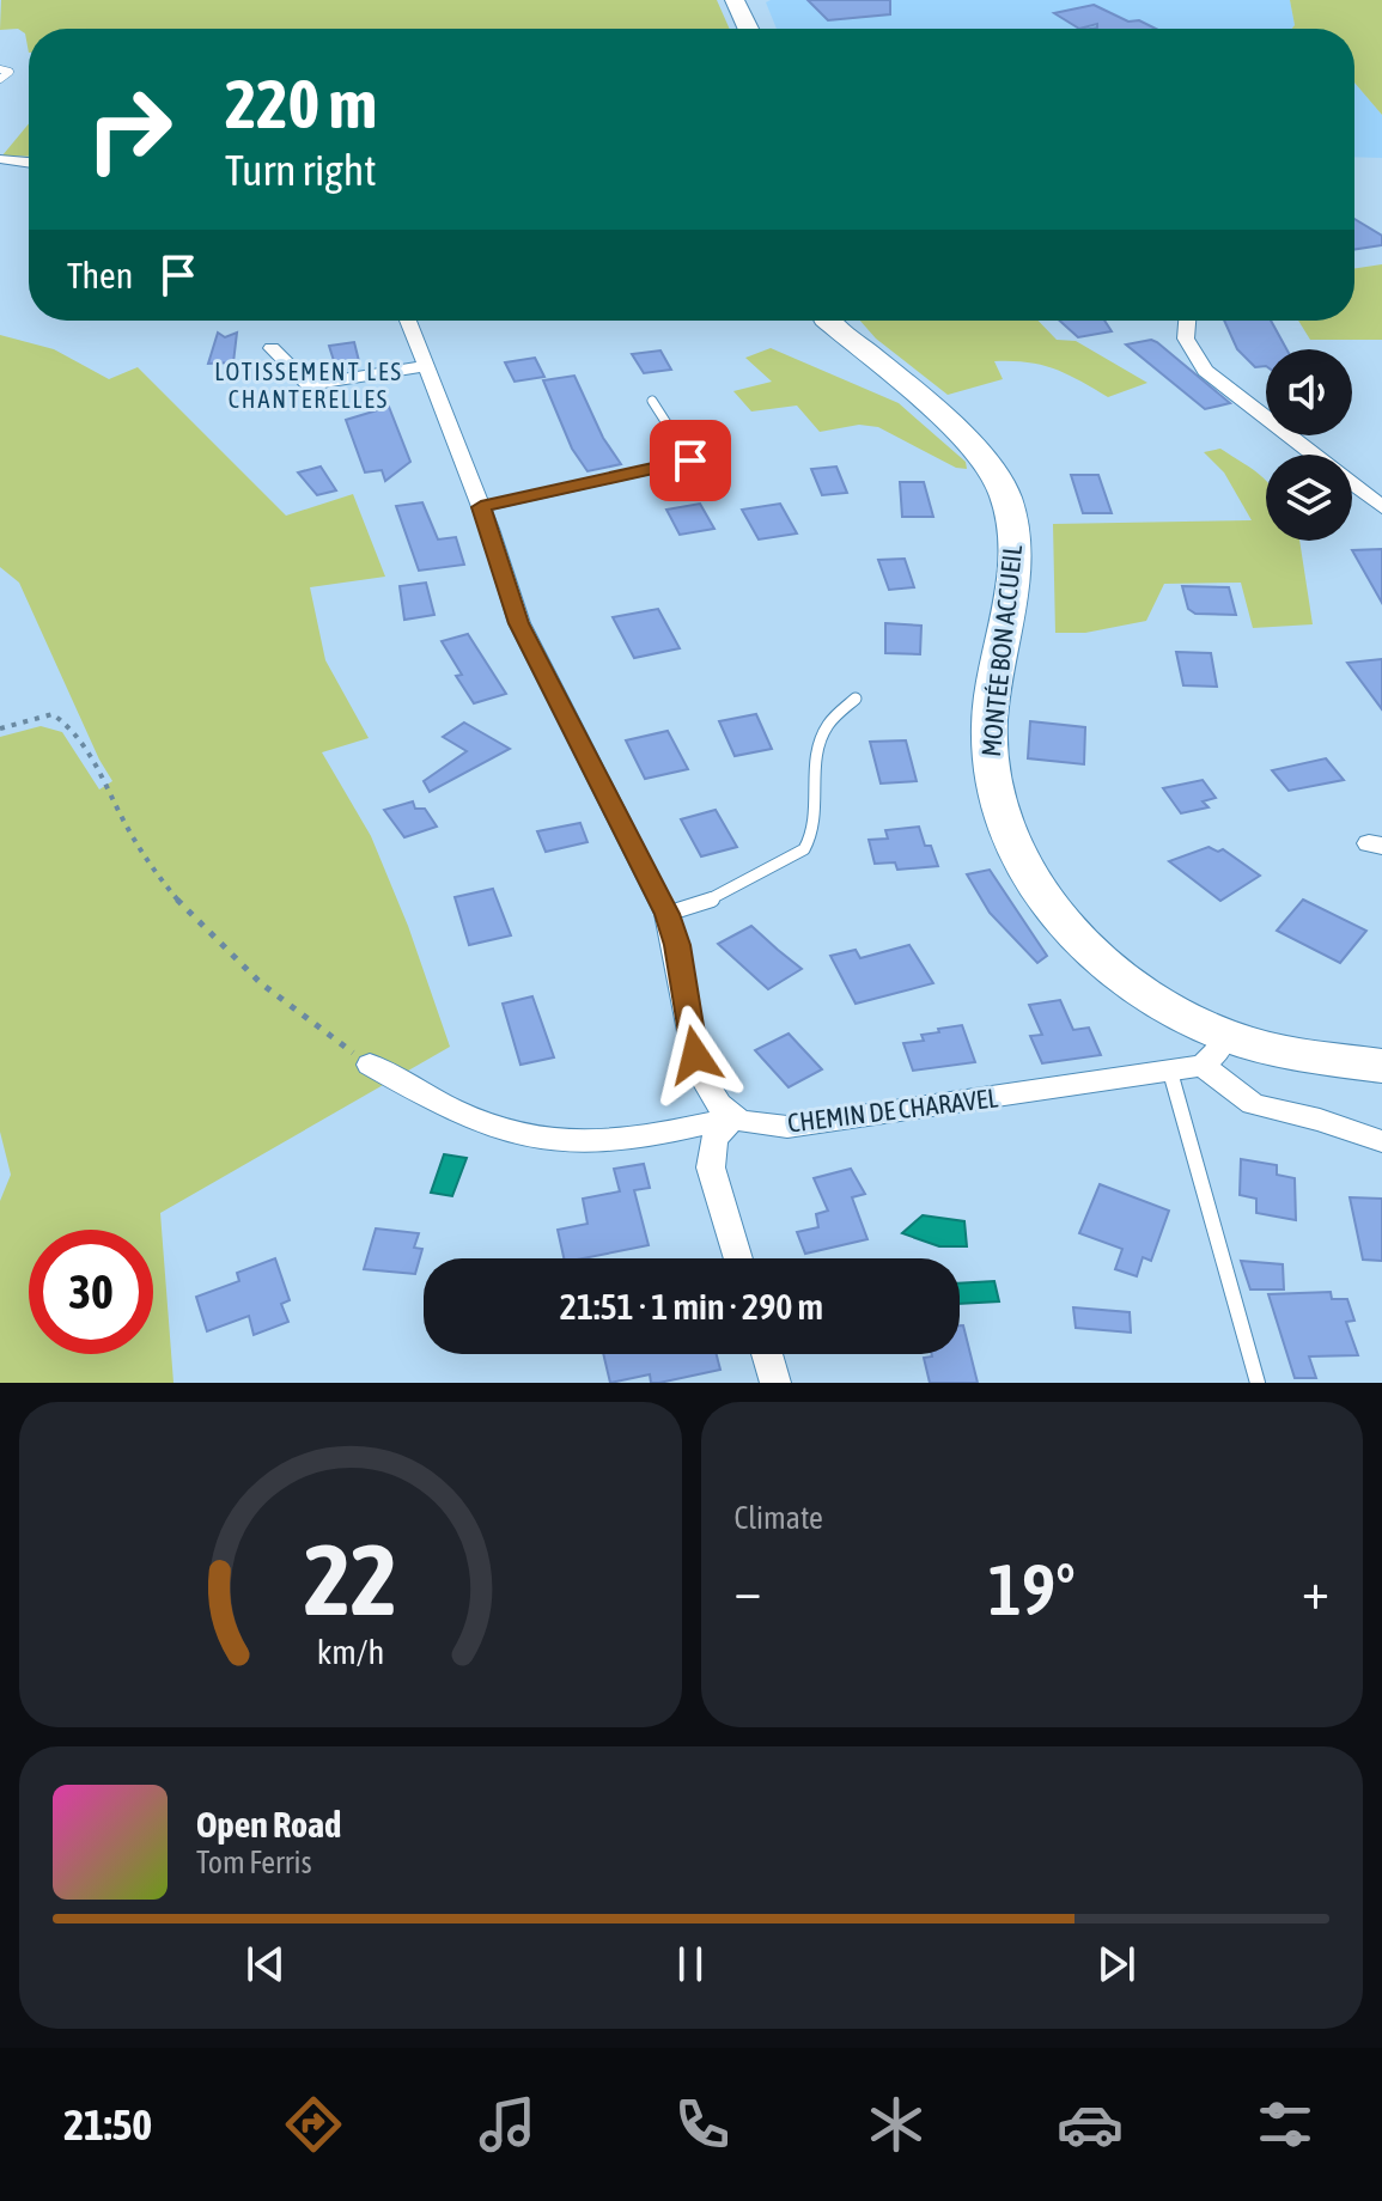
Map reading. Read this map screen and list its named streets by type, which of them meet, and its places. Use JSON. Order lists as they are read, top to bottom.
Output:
{
  "streets": {
    "main road": ["MONTÉE BON ACCUEIL"],
    "street": ["CHEMIN DE CHARAVEL"]
  },
  "crossings": [
    ["MONTÉE BON ACCUEIL", "CHEMIN DE CHARAVEL"]
  ],
  "districts": ["LOTISSEMENT LES CHANTERELLES"],
  "page": {
    "turn": ["220 m", "Turn right"],
    "then": "Then",
    "limit": "30",
    "trip": "21:51 · 1 min · 290 m",
    "tile": "Climate",
    "heat": ["−", "19°", "+"],
    "song": ["Open Road", "Tom Ferris"],
    "tabs": "21:50",
    "gauge": ["22", "km/h"]
  }
}
